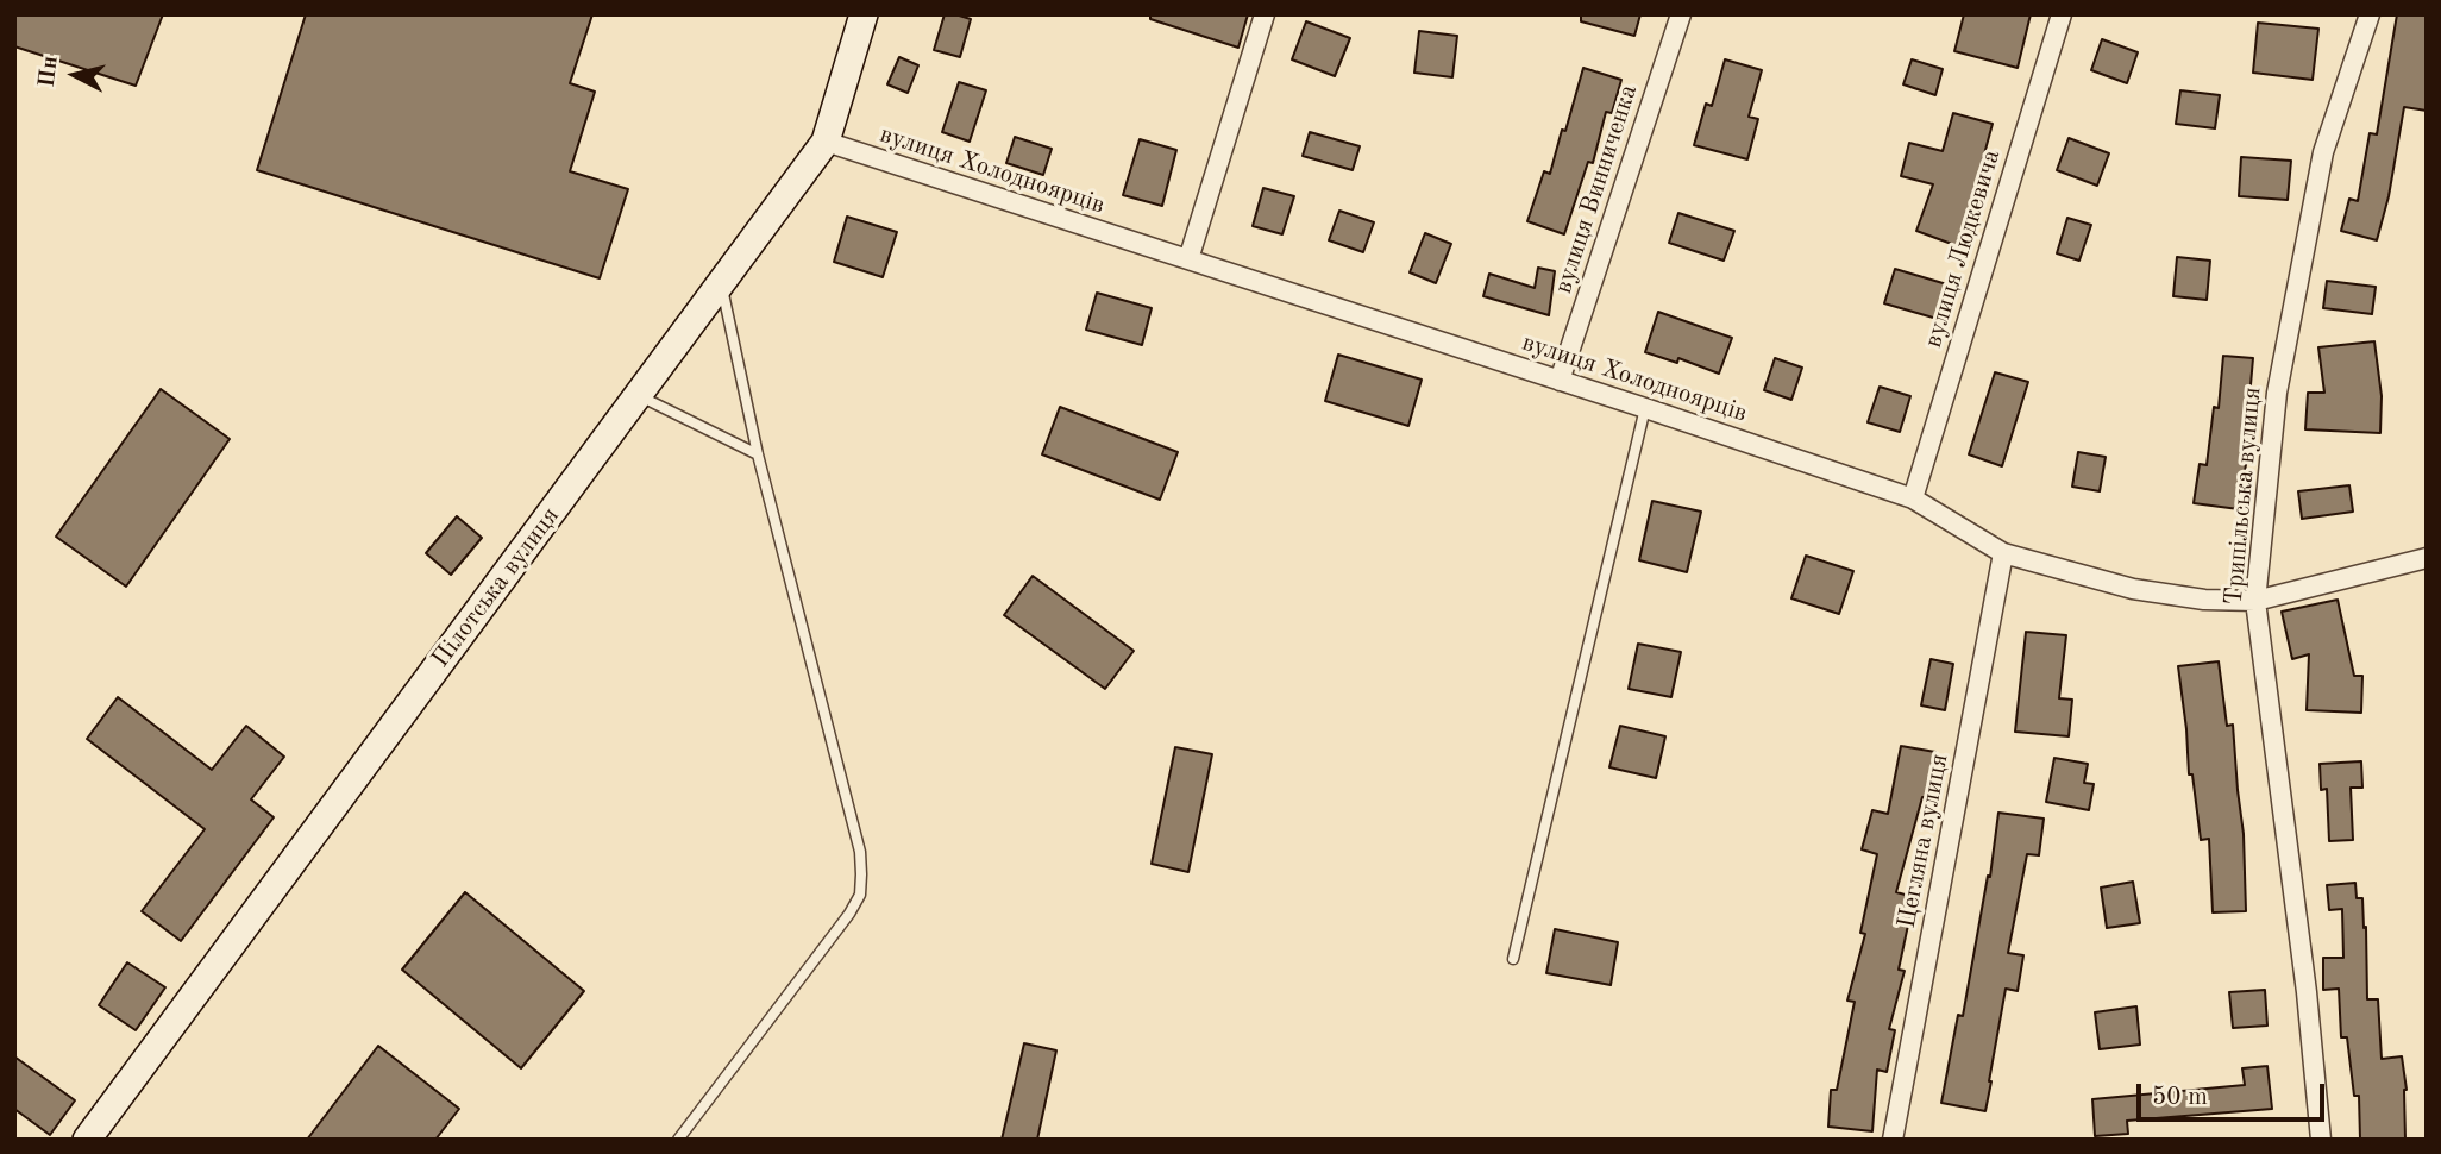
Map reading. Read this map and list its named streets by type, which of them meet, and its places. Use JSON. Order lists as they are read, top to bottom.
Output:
{
  "streets": {
    "street": [
      "вулиця Холодноярців",
      "вулиця Винниченка",
      "вулиця Людкевича",
      "Трипільська вулиця",
      "Пілотська вулиця",
      "Цегляна вулиця"
    ]
  },
  "crossings": [
    ["вулиця Холодноярців", "вулиця Винниченка"],
    ["вулиця Холодноярців", "вулиця Людкевича"],
    ["вулиця Холодноярців", "Трипільська вулиця"],
    ["вулиця Холодноярців", "Пілотська вулиця"],
    ["вулиця Холодноярців", "Цегляна вулиця"]
  ],
  "scale_bar": "50 m",
  "north": "left"
}
